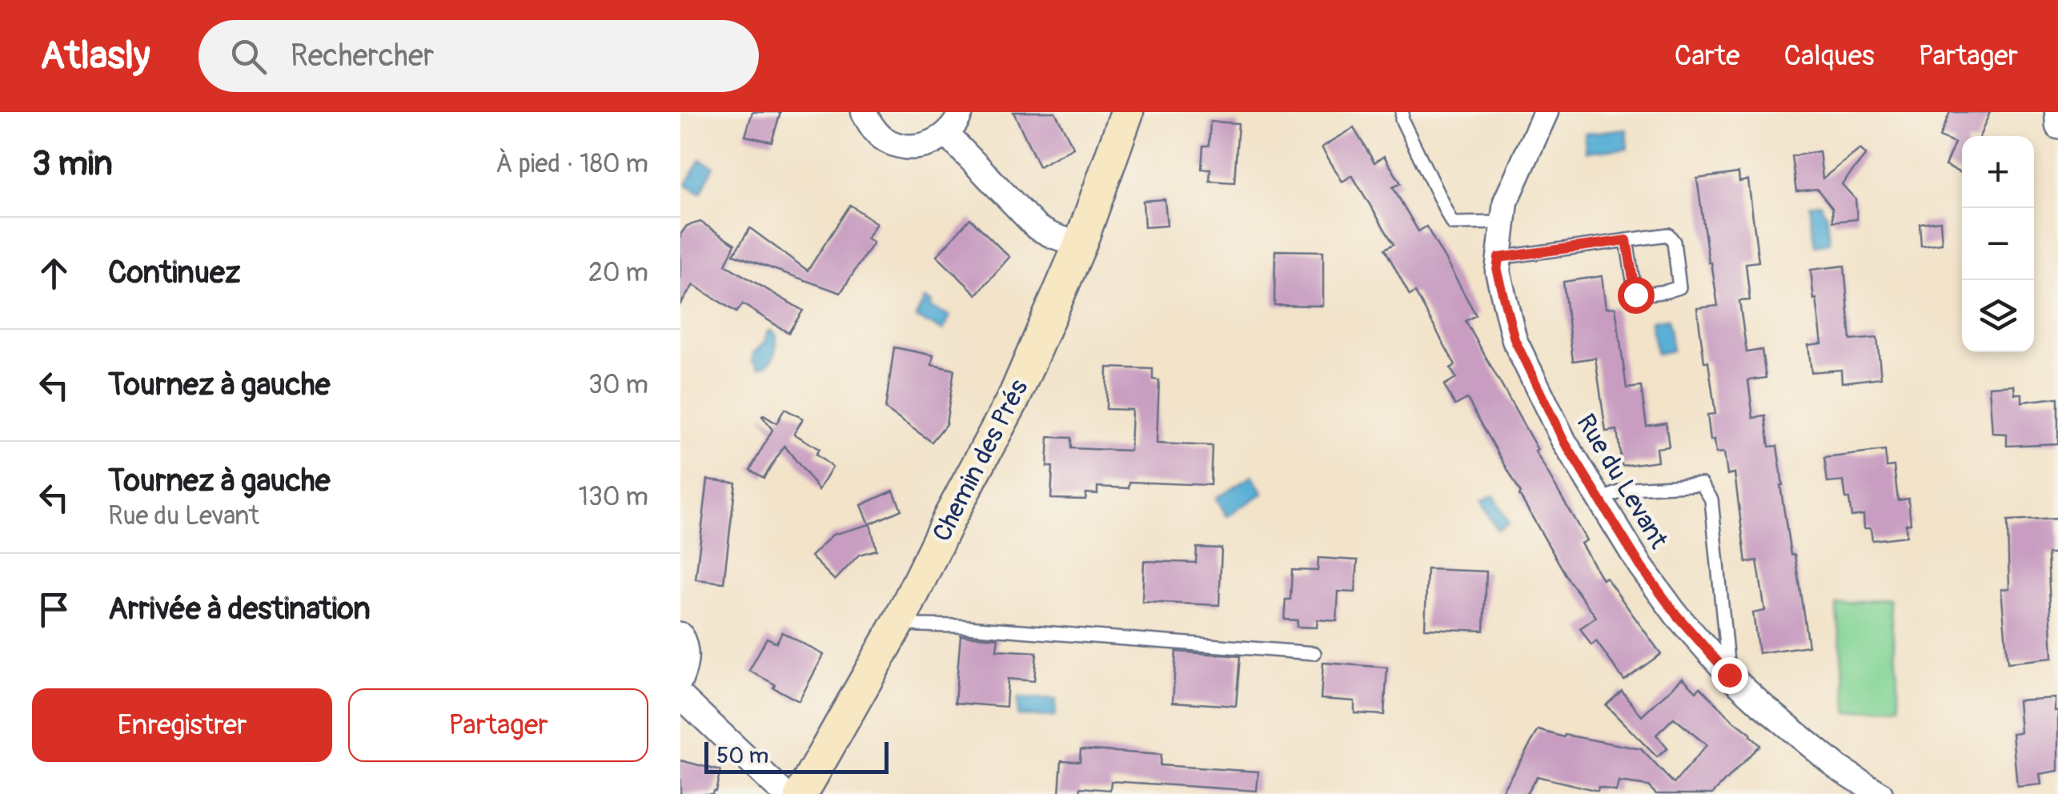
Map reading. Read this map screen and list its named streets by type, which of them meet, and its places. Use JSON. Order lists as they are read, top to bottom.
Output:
{
  "streets": {
    "street": ["Chemin des Prés", "Rue du Levant"]
  },
  "scale_bar": "50 m",
  "page": {
    "header": "Atlasly",
    "search": "Rechercher",
    "nav": ["Carte", "Calques", "Partager"],
    "heading": ["3 min", "À pied · 180 m"],
    "map_buttons": ["+", "−"],
    "list": [
      ["Continuez", "20 m"],
      ["Tournez à gauche", "30 m"],
      ["Tournez à gauche", "Rue du Levant", "130 m"],
      "Arrivée à destination"
    ],
    "buttons": ["Enregistrer", "Partager"],
    "scale": "50 m"
  }
}
